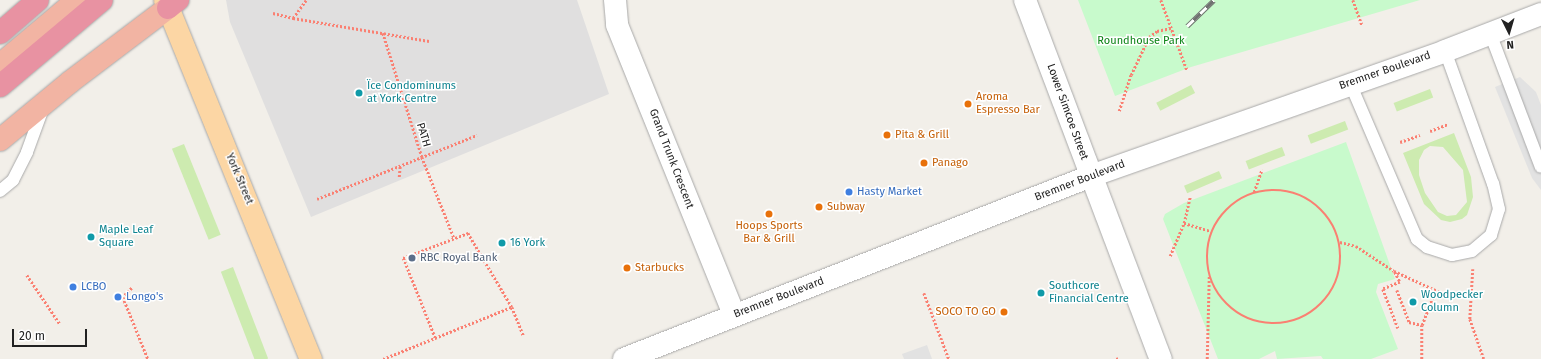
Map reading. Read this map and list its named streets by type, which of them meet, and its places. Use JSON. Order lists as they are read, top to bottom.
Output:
{
  "streets": {
    "main road": ["York Street"],
    "street": ["Bremner Boulevard", "Lower Simcoe Street", "Grand Trunk Crescent"],
    "path": ["PATH"]
  },
  "crossings": [
    ["Bremner Boulevard", "Lower Simcoe Street"],
    ["Bremner Boulevard", "Grand Trunk Crescent"]
  ],
  "parks": ["Roundhouse Park"],
  "places": [
    "Ïce Condominums at York Centre",
    "Aroma Espresso Bar",
    "Pita & Grill",
    "Panago",
    "Hasty Market",
    "Subway",
    "Hoops Sports Bar & Grill",
    "Maple Leaf Square",
    "16 York",
    "RBC Royal Bank",
    "Starbucks",
    "LCBO",
    "Southcore Financial Centre",
    "Longo's",
    "Woodpecker Column",
    "SOCO TO GO"
  ],
  "scale_bar": "20 m",
  "north": "bottom"
}
